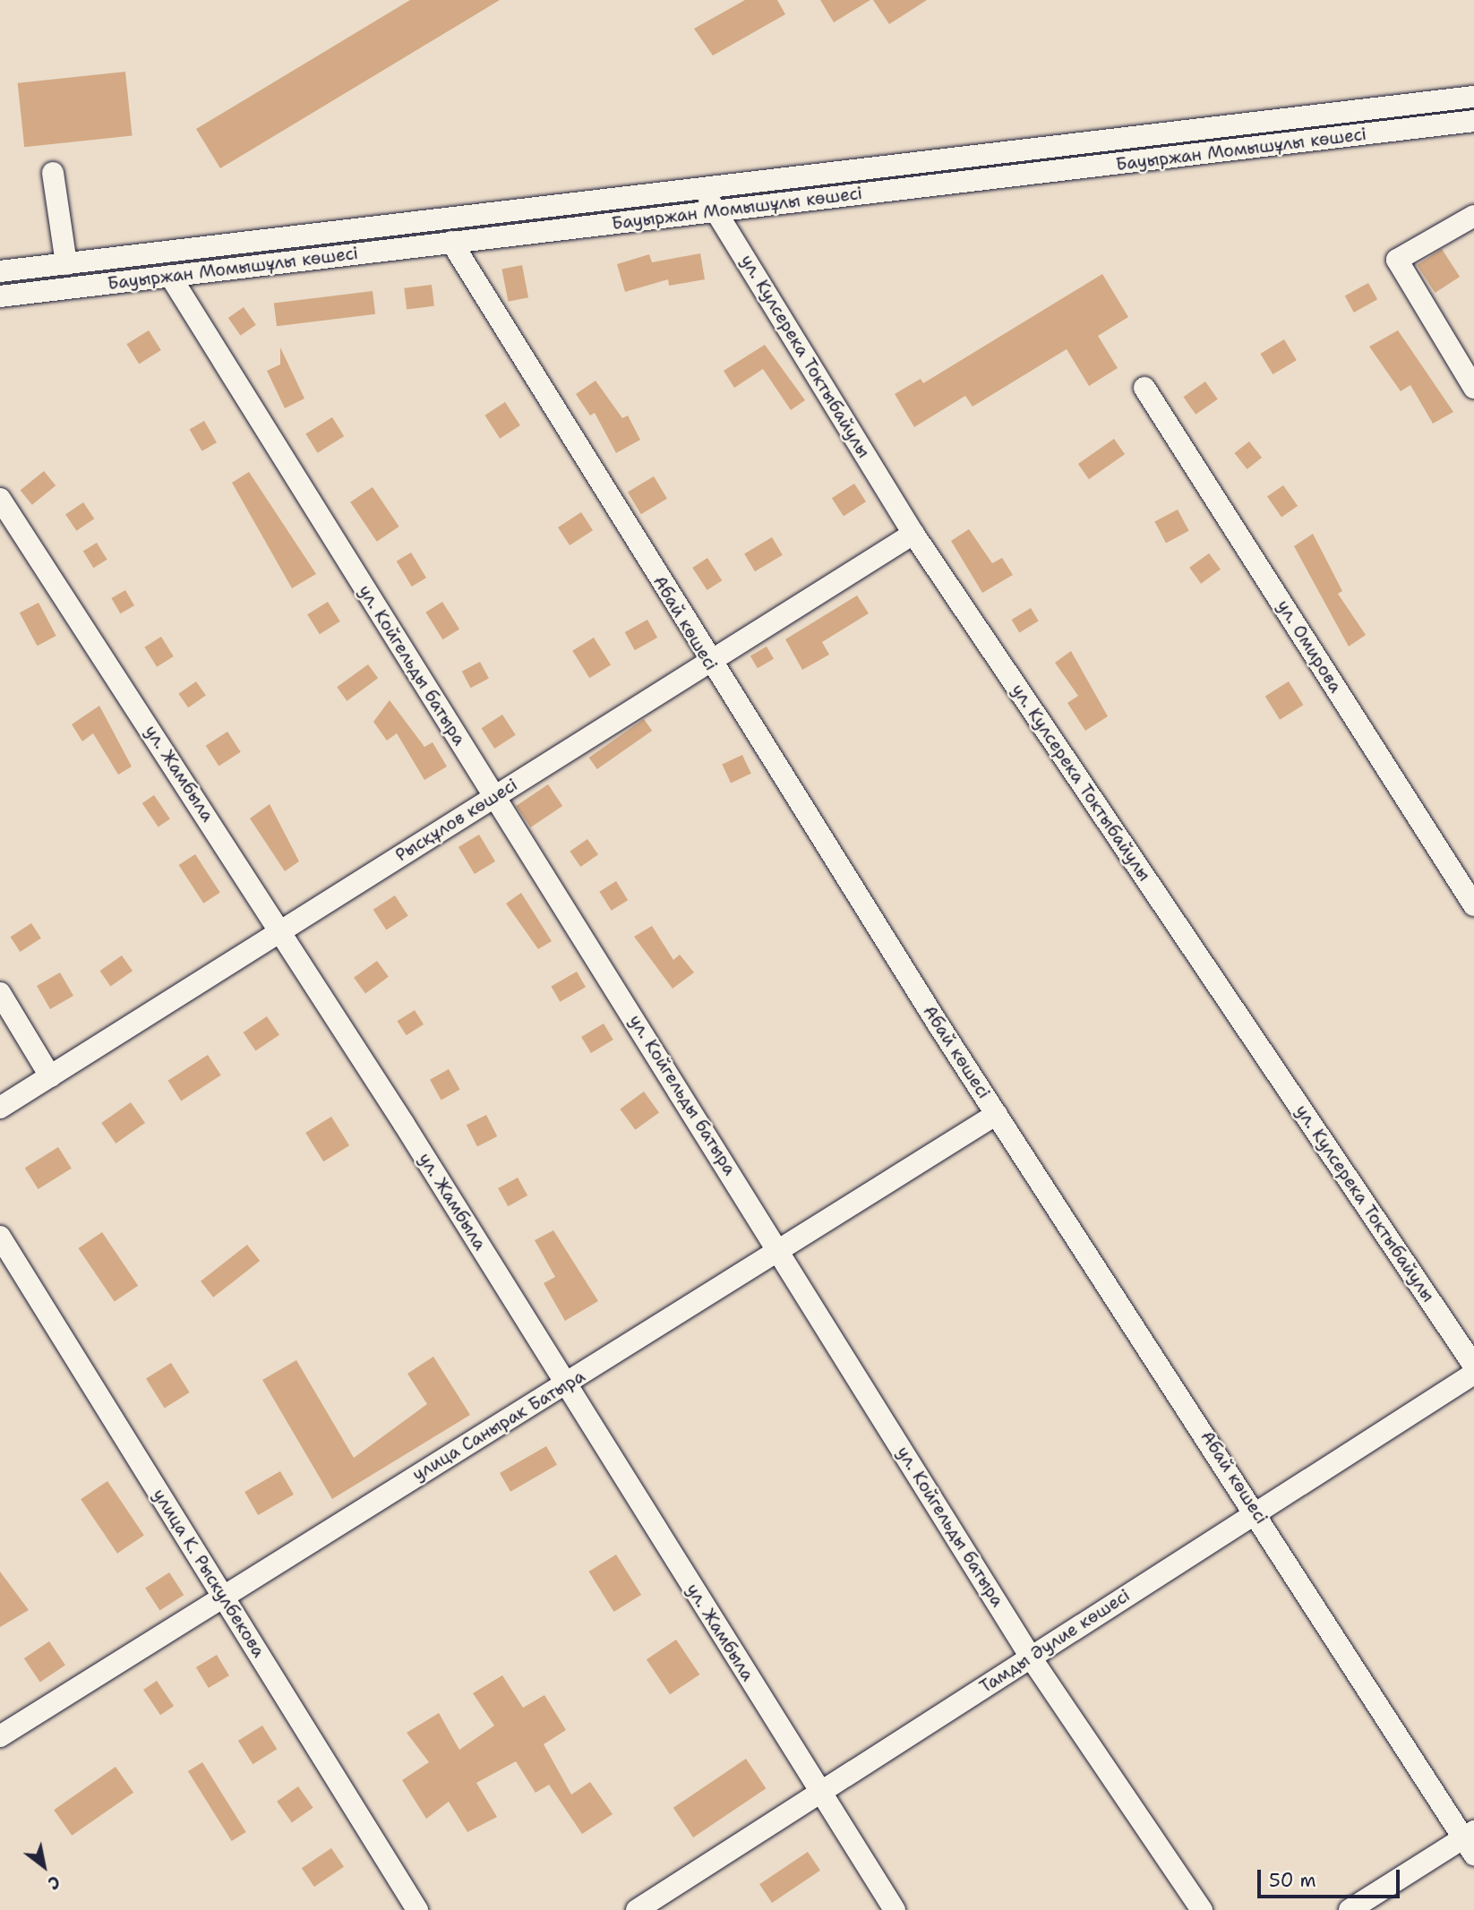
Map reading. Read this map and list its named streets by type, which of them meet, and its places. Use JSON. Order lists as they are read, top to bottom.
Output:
{
  "streets": {
    "street": [
      "Бауыржан Момышұлы көшесі",
      "ул. Кулсерека Токтыбайулы",
      "Абай көшесі",
      "ул. Омирова",
      "ул. Койгельды батыра",
      "ул. Жамбыла",
      "Рысқұлов көшесі",
      "улица Санырак Батыра",
      "улица К. Рыскулбекова",
      "Тамды Әулие көшесі"
    ]
  },
  "crossings": [
    ["Бауыржан Момышұлы көшесі", "ул. Кулсерека Токтыбайулы"],
    ["Бауыржан Момышұлы көшесі", "Абай көшесі"],
    ["Бауыржан Момышұлы көшесі", "ул. Койгельды батыра"],
    ["ул. Кулсерека Токтыбайулы", "Рысқұлов көшесі"],
    ["Абай көшесі", "Рысқұлов көшесі"],
    ["Абай көшесі", "улица Санырак Батыра"],
    ["Абай көшесі", "Тамды Әулие көшесі"],
    ["ул. Койгельды батыра", "Рысқұлов көшесі"],
    ["ул. Койгельды батыра", "улица Санырак Батыра"],
    ["ул. Койгельды батыра", "Тамды Әулие көшесі"],
    ["ул. Жамбыла", "Рысқұлов көшесі"],
    ["ул. Жамбыла", "улица Санырак Батыра"],
    ["ул. Жамбыла", "Тамды Әулие көшесі"],
    ["улица Санырак Батыра", "улица К. Рыскулбекова"]
  ],
  "scale_bar": "50 m",
  "north": "bottom right"
}
